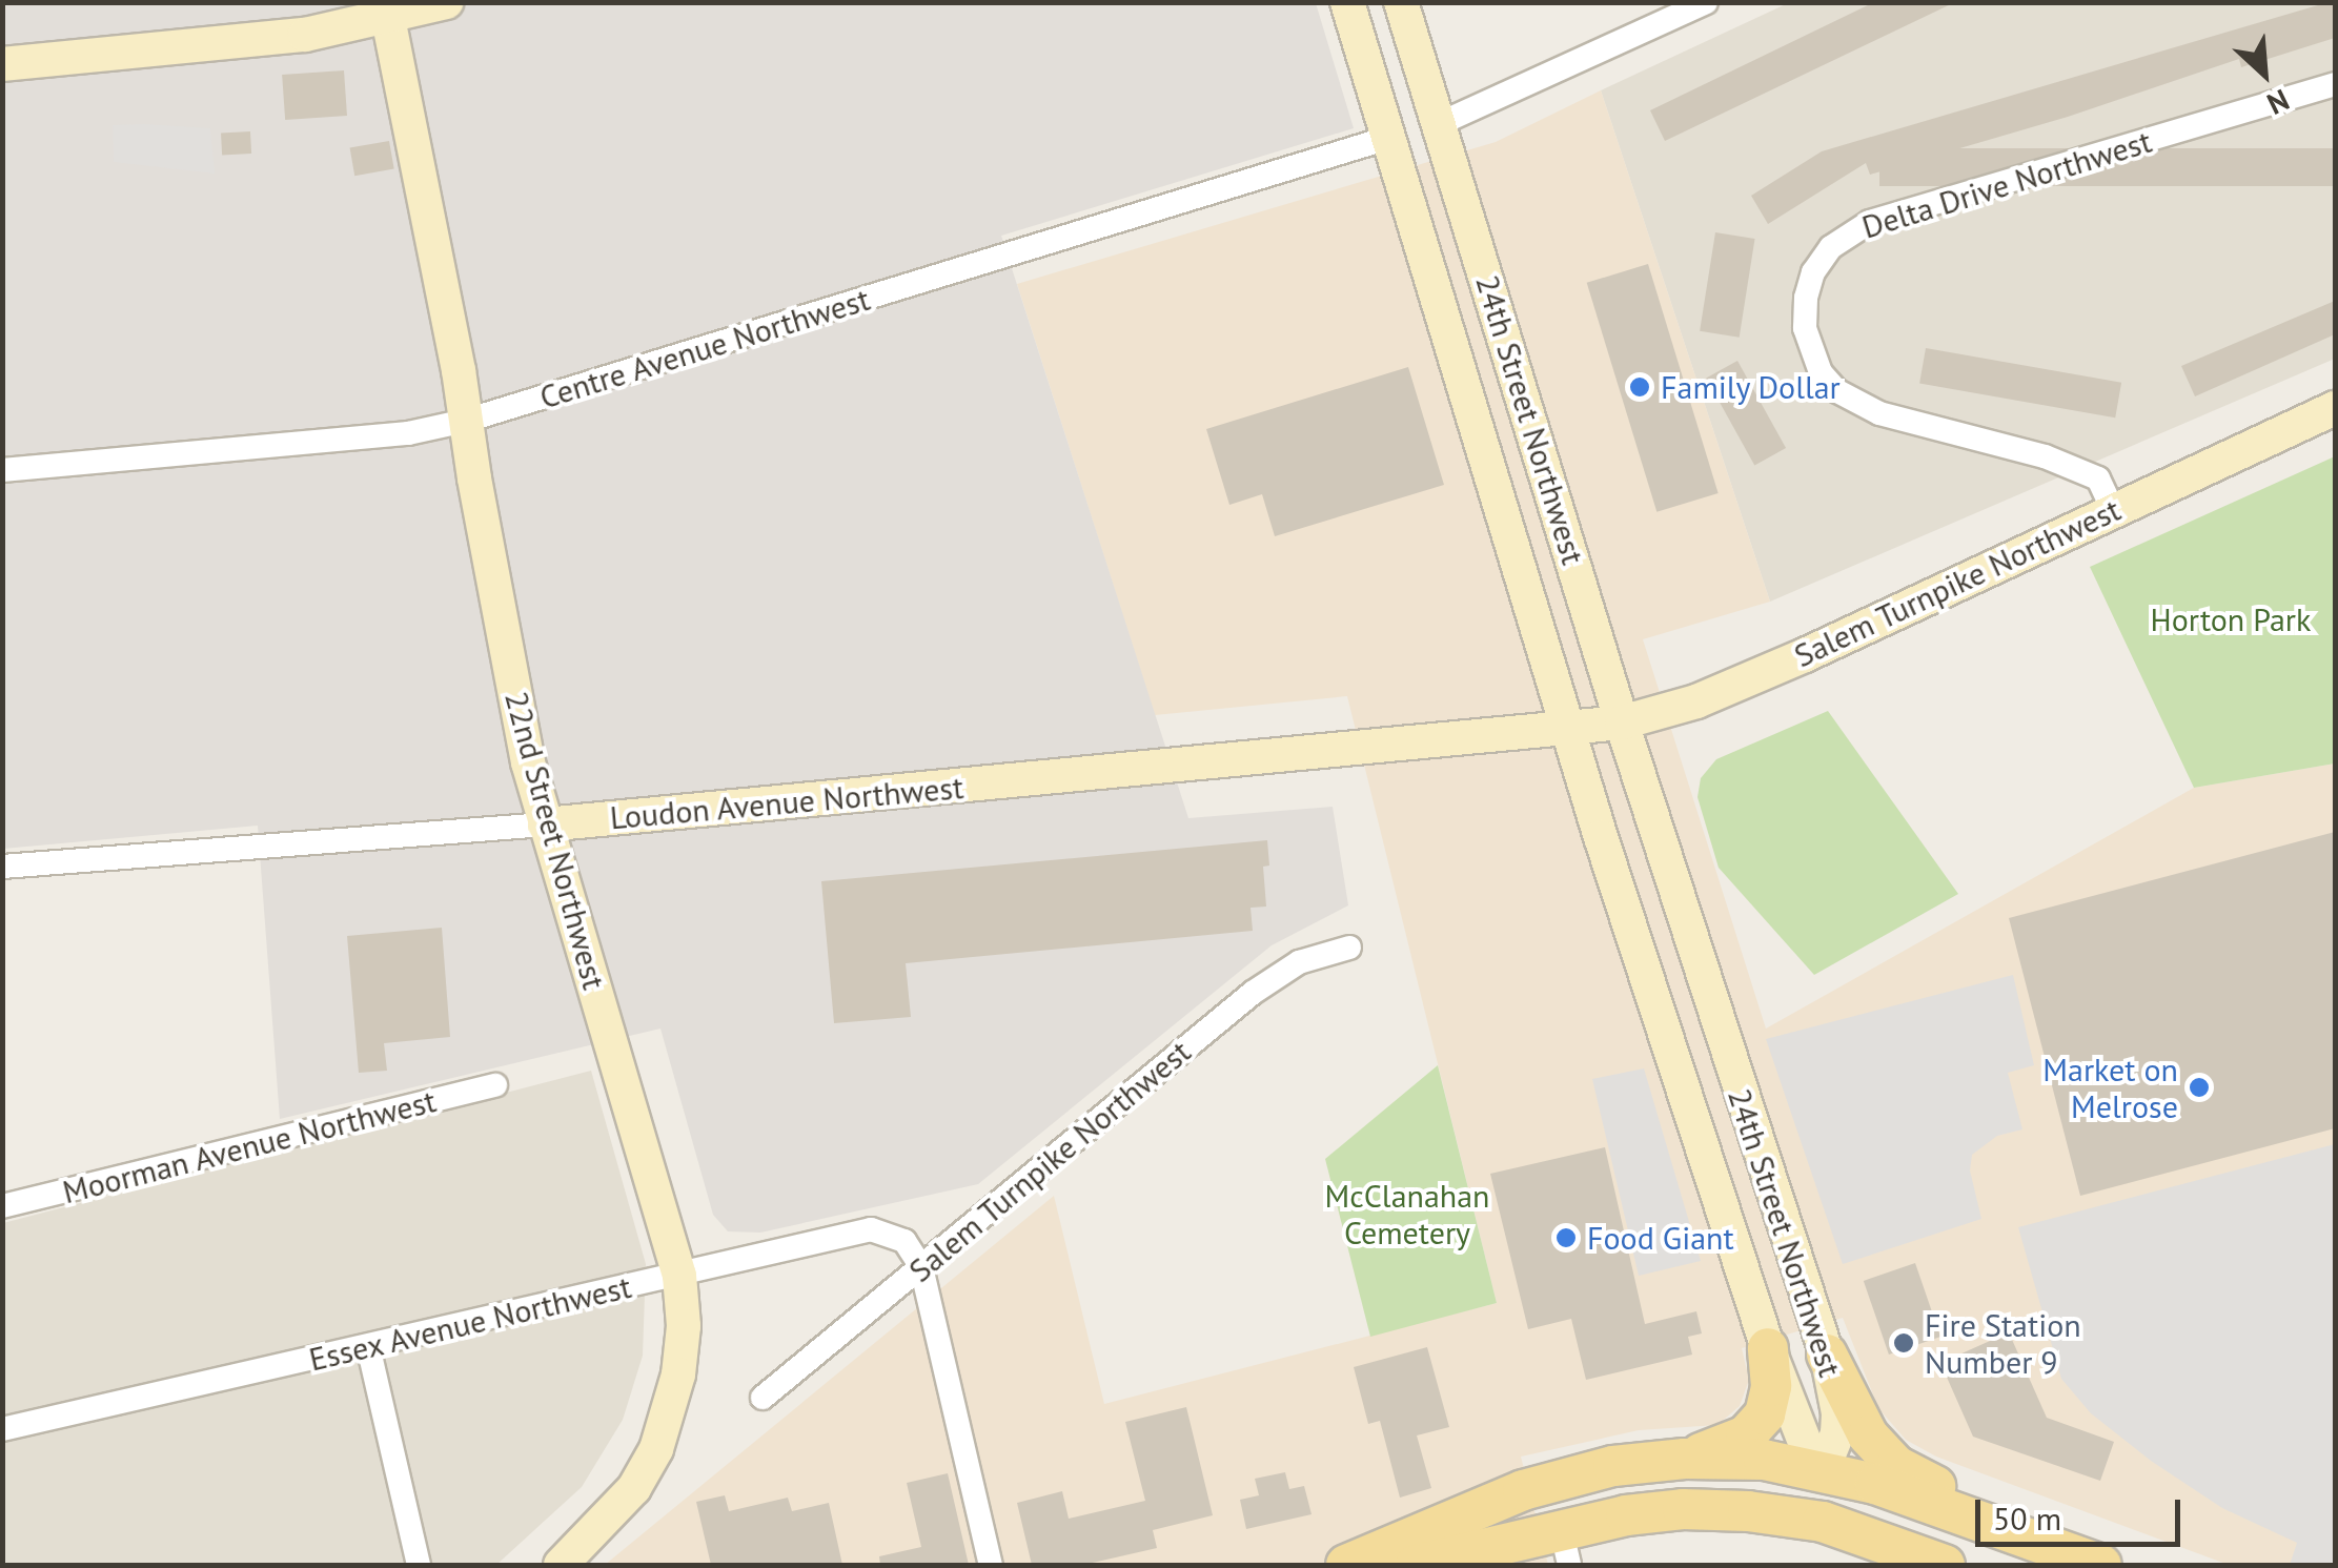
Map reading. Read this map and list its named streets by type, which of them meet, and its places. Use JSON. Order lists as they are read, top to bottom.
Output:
{
  "streets": {
    "street": [
      "Delta Drive Northwest",
      "Centre Avenue Northwest",
      "24th Street Northwest",
      "Salem Turnpike Northwest",
      "Loudon Avenue Northwest",
      "22nd Street Northwest",
      "Moorman Avenue Northwest",
      "Essex Avenue Northwest"
    ]
  },
  "crossings": [
    ["Delta Drive Northwest", "Salem Turnpike Northwest"],
    ["Centre Avenue Northwest", "24th Street Northwest"],
    ["Centre Avenue Northwest", "22nd Street Northwest"],
    ["24th Street Northwest", "Salem Turnpike Northwest"],
    ["24th Street Northwest", "Loudon Avenue Northwest"],
    ["Salem Turnpike Northwest", "Loudon Avenue Northwest"],
    ["Salem Turnpike Northwest", "Essex Avenue Northwest"],
    ["Loudon Avenue Northwest", "22nd Street Northwest"],
    ["22nd Street Northwest", "Essex Avenue Northwest"]
  ],
  "parks": ["Horton Park", "McClanahan Cemetery"],
  "places": [
    "Family Dollar",
    "Market on Melrose",
    "Food Giant",
    "Fire Station Number 9"
  ],
  "scale_bar": "50 m",
  "north": "bottom right"
}
